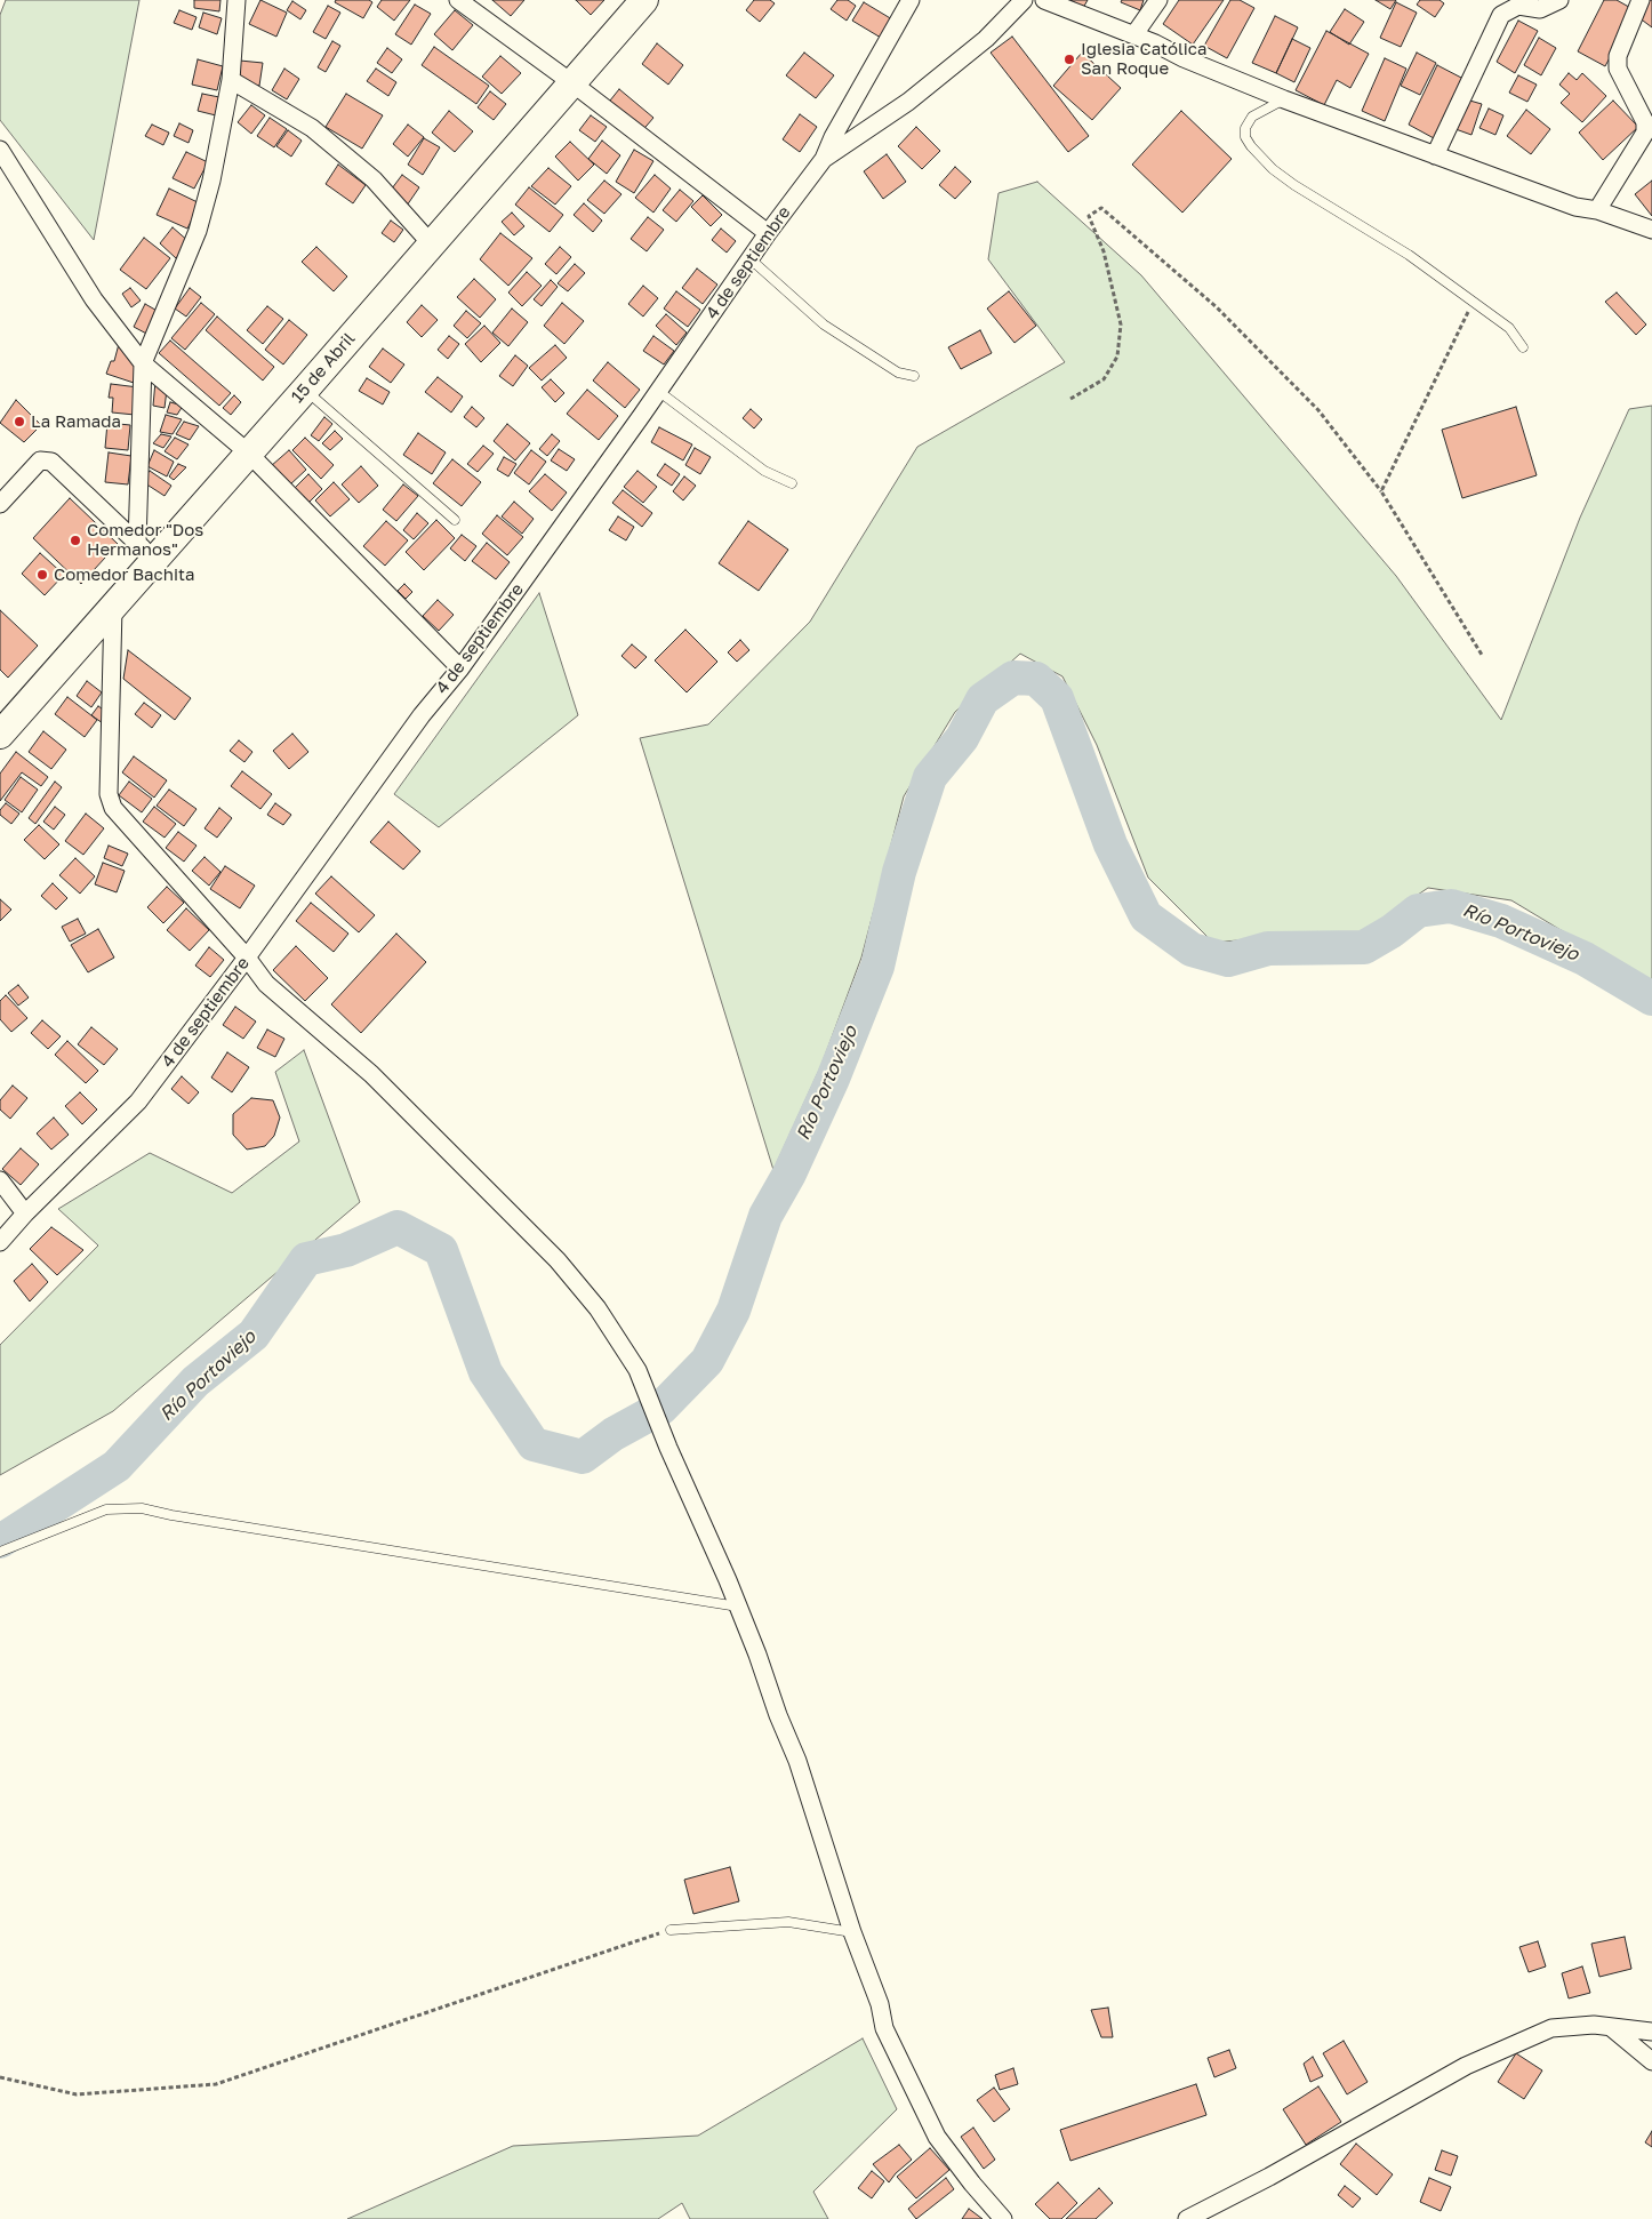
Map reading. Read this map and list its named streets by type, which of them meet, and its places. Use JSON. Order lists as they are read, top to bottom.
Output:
{
  "streets": {
    "main road": ["15 de Abril"],
    "street": ["4 de septiembre"]
  },
  "water": ["Río Portoviejo"],
  "places": [
    "Iglesia Católica San Roque",
    "La Ramada",
    "Comedor \"Dos Hermanos\"",
    "Comedor Bachita"
  ]
}
